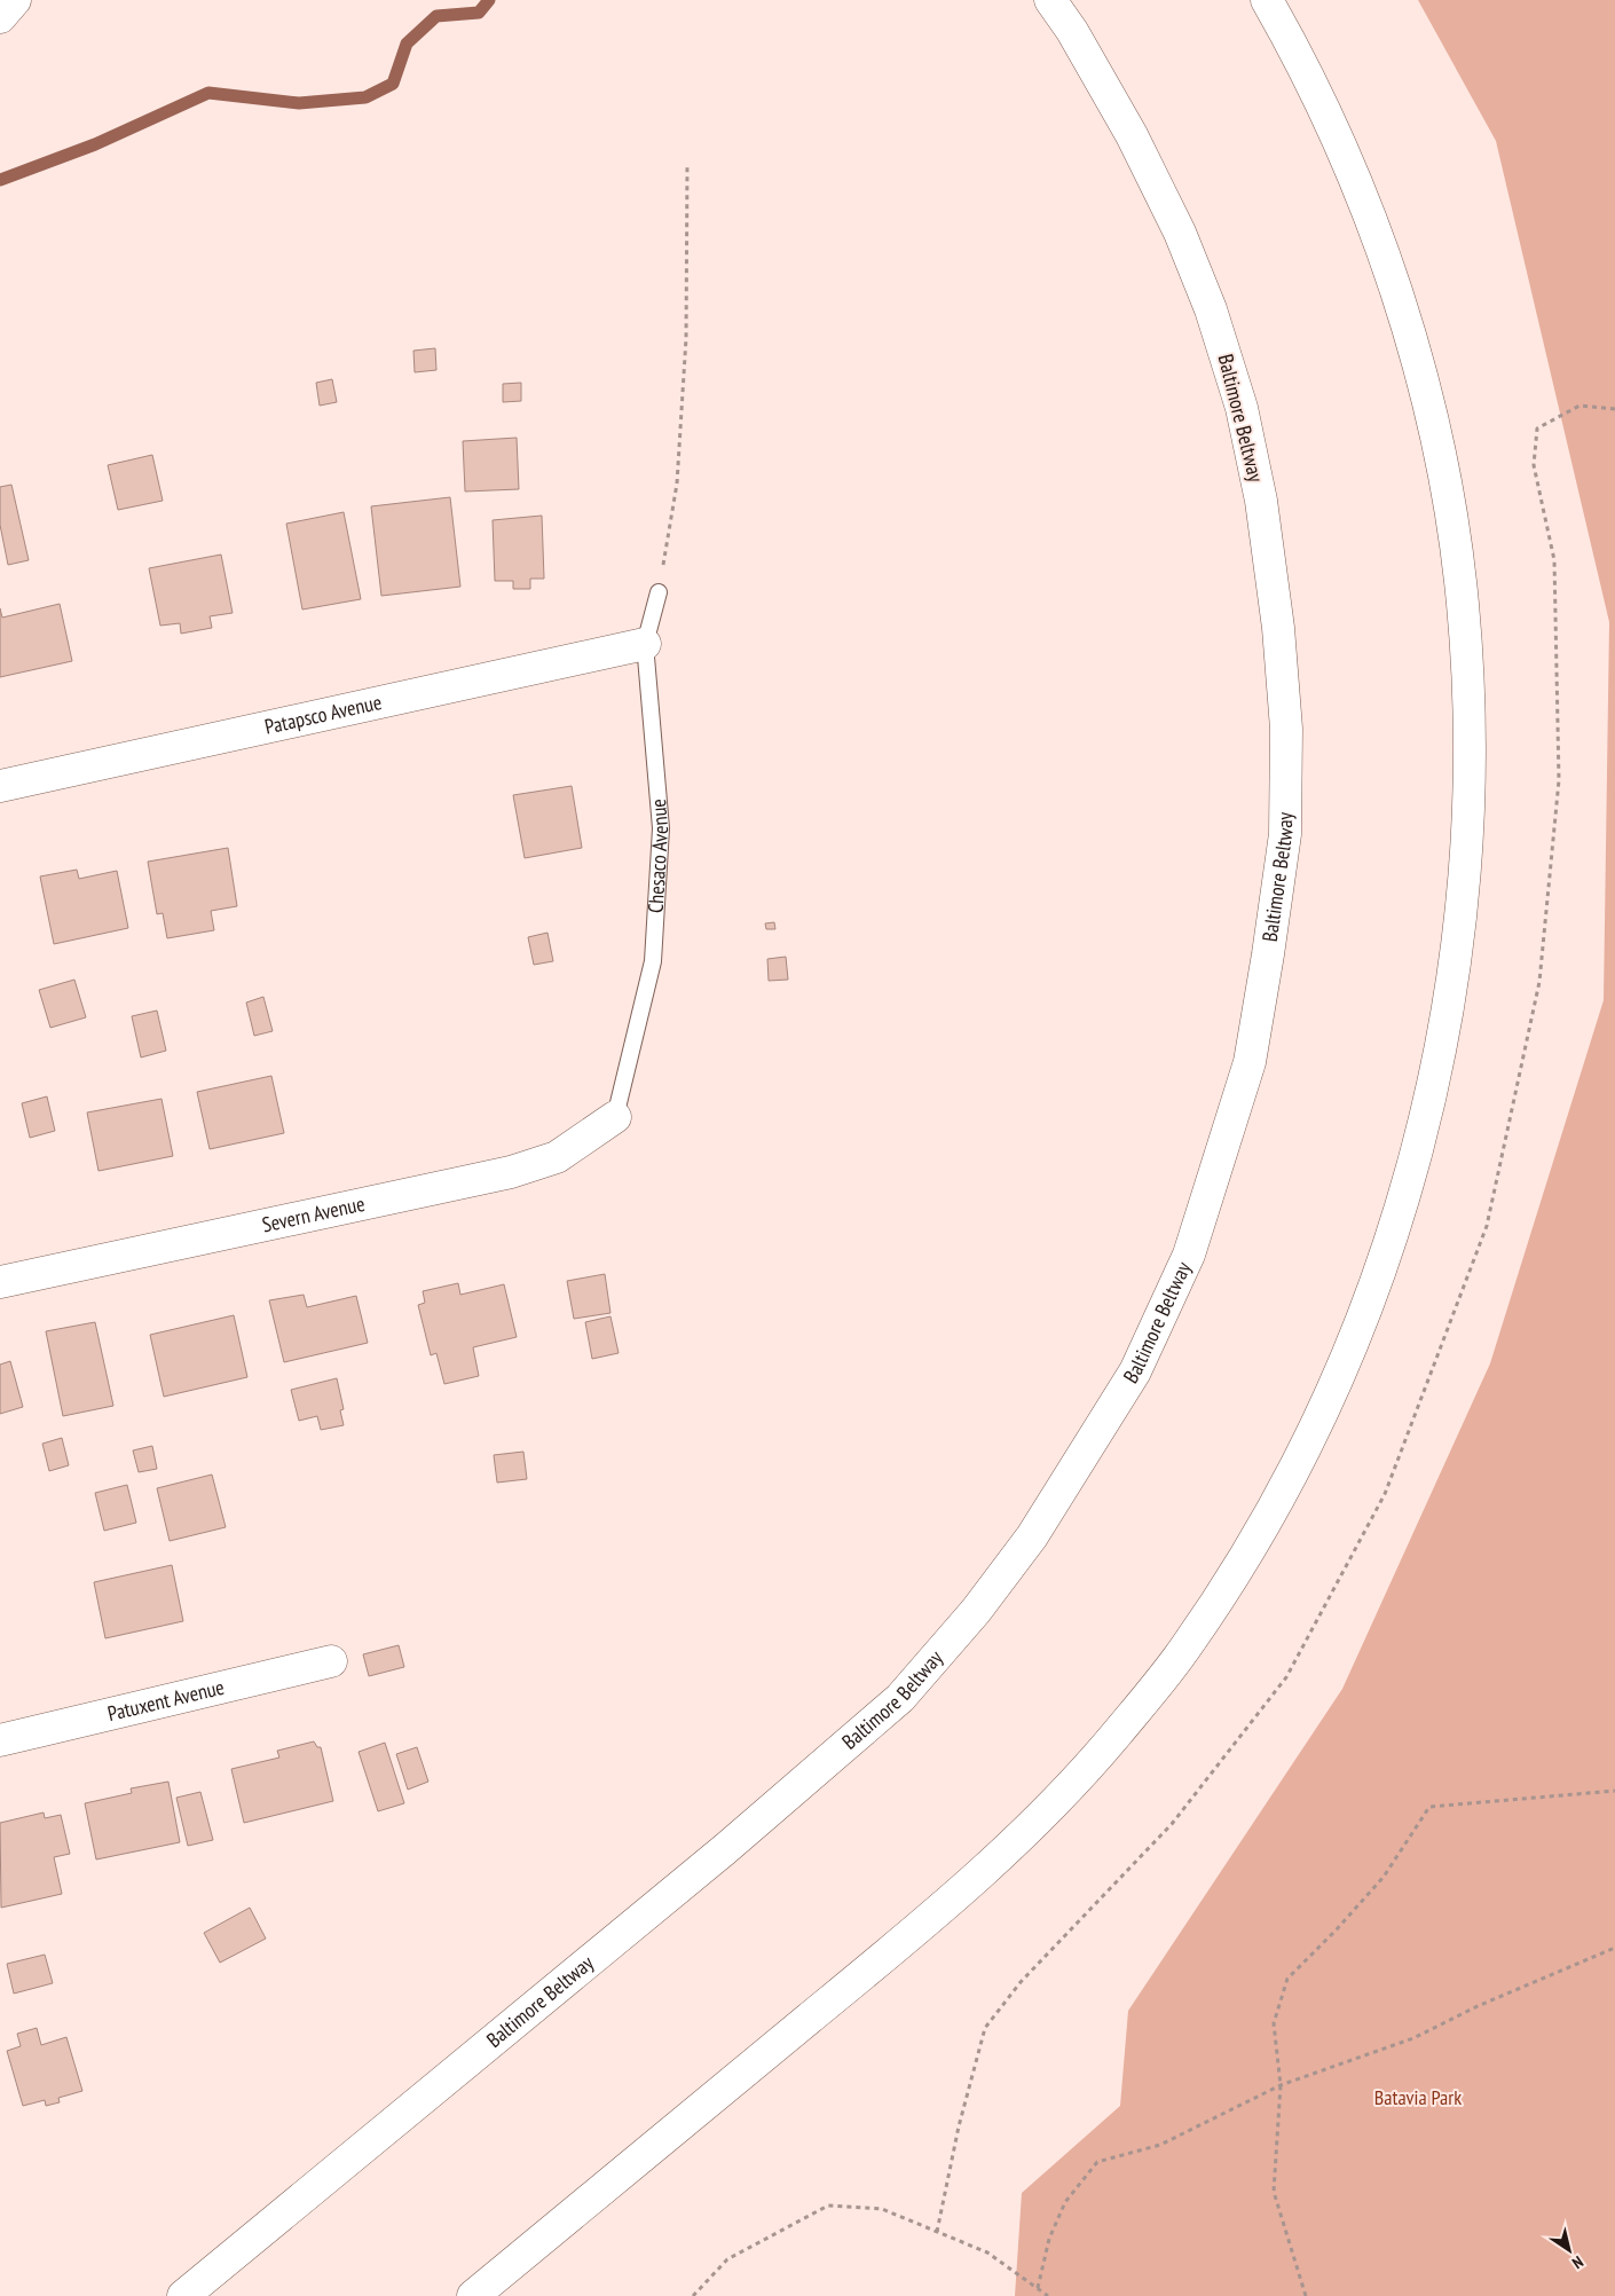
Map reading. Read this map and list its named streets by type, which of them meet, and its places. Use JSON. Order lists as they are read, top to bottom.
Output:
{
  "streets": {
    "main road": [
      "Baltimore Beltway",
      "Patapsco Avenue",
      "Severn Avenue",
      "Patuxent Avenue"
    ],
    "lane": ["Chesaco Avenue"]
  },
  "crossings": [
    ["Patapsco Avenue", "Chesaco Avenue"],
    ["Chesaco Avenue", "Severn Avenue"]
  ],
  "parks": ["Batavia Park"],
  "north": "bottom right"
}
